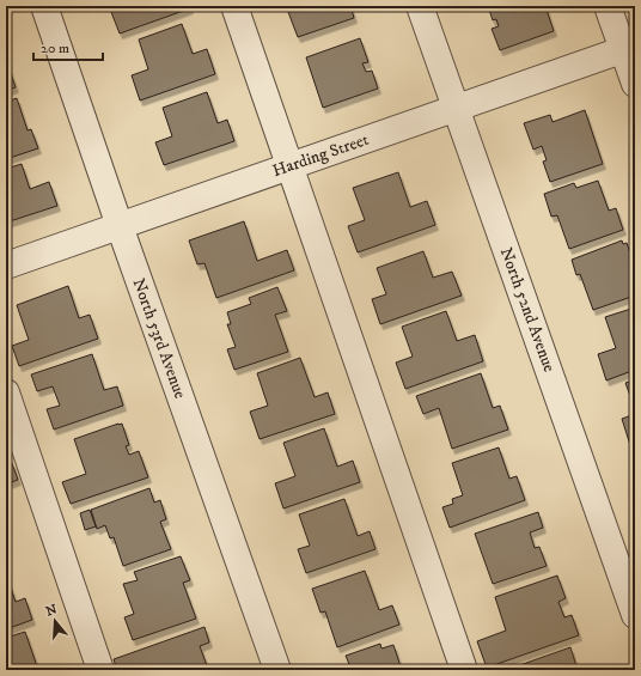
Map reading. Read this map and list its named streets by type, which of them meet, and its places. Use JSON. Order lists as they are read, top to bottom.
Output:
{
  "streets": {
    "street": ["Harding Street", "North 52nd Avenue", "North 53rd Avenue"]
  },
  "crossings": [
    ["Harding Street", "North 52nd Avenue"],
    ["Harding Street", "North 53rd Avenue"]
  ],
  "scale_bar": "20 m",
  "north": "top"
}
